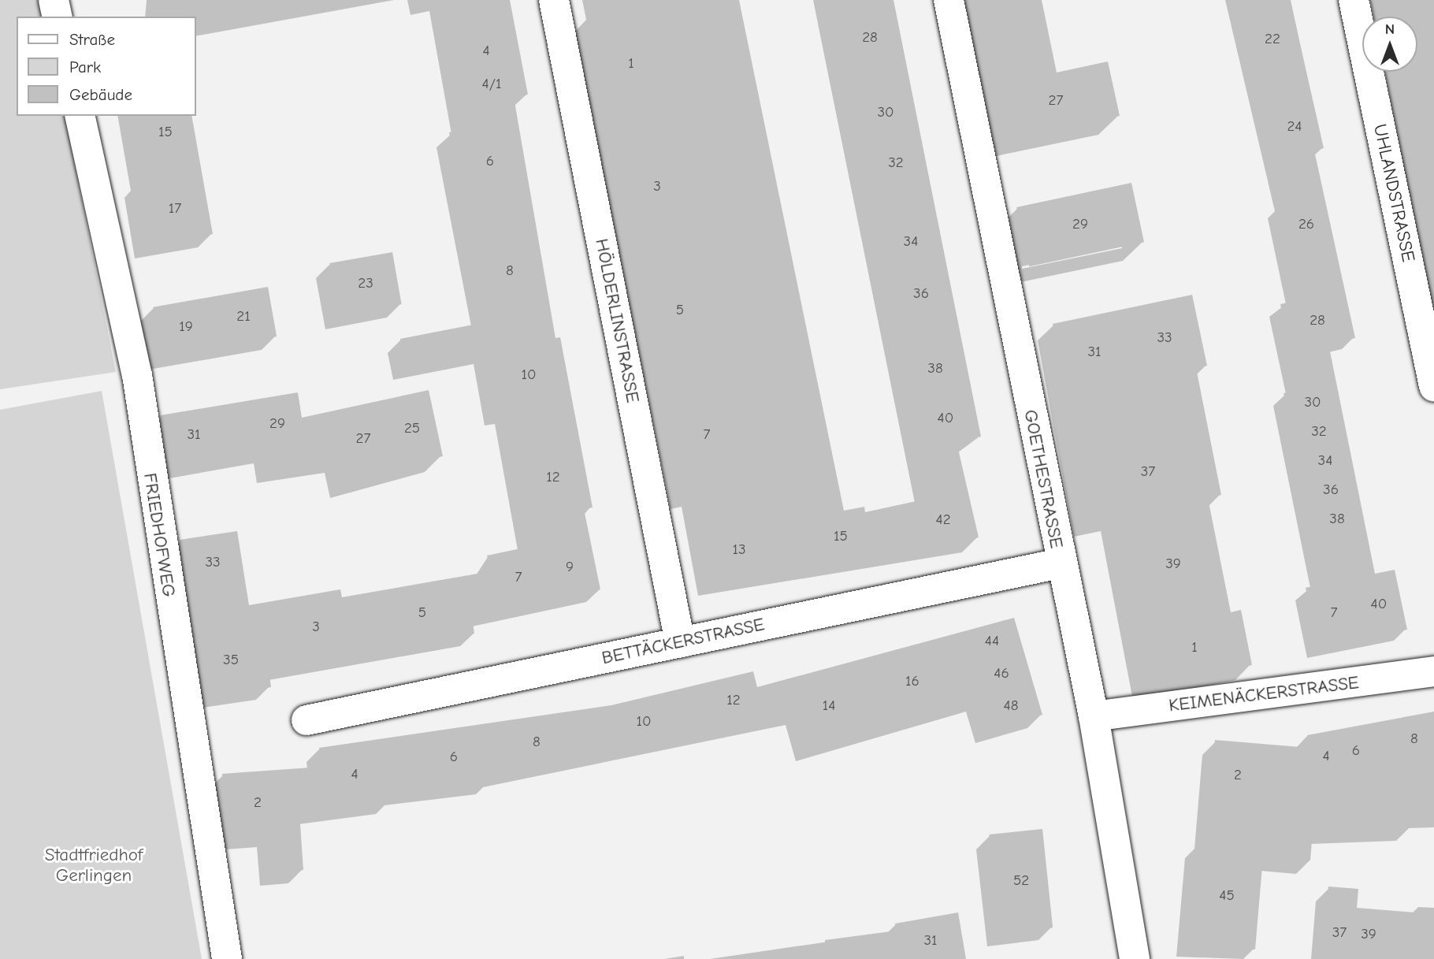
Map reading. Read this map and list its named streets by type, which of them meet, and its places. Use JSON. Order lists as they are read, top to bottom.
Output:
{
  "streets": {
    "street": [
      "UHLANDSTRASSE",
      "HÖLDERLINSTRASSE",
      "GOETHESTRASSE",
      "FRIEDHOFWEG",
      "BETTÄCKERSTRASSE",
      "KEIMENÄCKERSTRASSE"
    ]
  },
  "crossings": [
    ["HÖLDERLINSTRASSE", "BETTÄCKERSTRASSE"],
    ["GOETHESTRASSE", "BETTÄCKERSTRASSE"],
    ["GOETHESTRASSE", "KEIMENÄCKERSTRASSE"]
  ],
  "parks": ["Stadtfriedhof Gerlingen"],
  "house_numbers": [
    "28",
    "22",
    "4",
    "1",
    "4/1",
    "27",
    "30",
    "24",
    "15",
    "6",
    "32",
    "3",
    "17",
    "29",
    "26",
    "34",
    "8",
    "23",
    "36",
    "5",
    "21",
    "28",
    "19",
    "33",
    "31",
    "38",
    "10",
    "30",
    "40",
    "29",
    "25",
    "32",
    "31",
    "7",
    "27",
    "34",
    "37",
    "12",
    "36",
    "38",
    "42",
    "15",
    "13",
    "33",
    "39",
    "9",
    "7",
    "40",
    "5",
    "7",
    "3",
    "44",
    "1",
    "35",
    "46",
    "16",
    "12",
    "14",
    "48",
    "10",
    "8",
    "8",
    "6",
    "4",
    "6",
    "4",
    "2",
    "2",
    "52",
    "45",
    "37",
    "39",
    "31"
  ],
  "legend": ["Straße", "Park", "Gebäude"],
  "north": "top"
}
